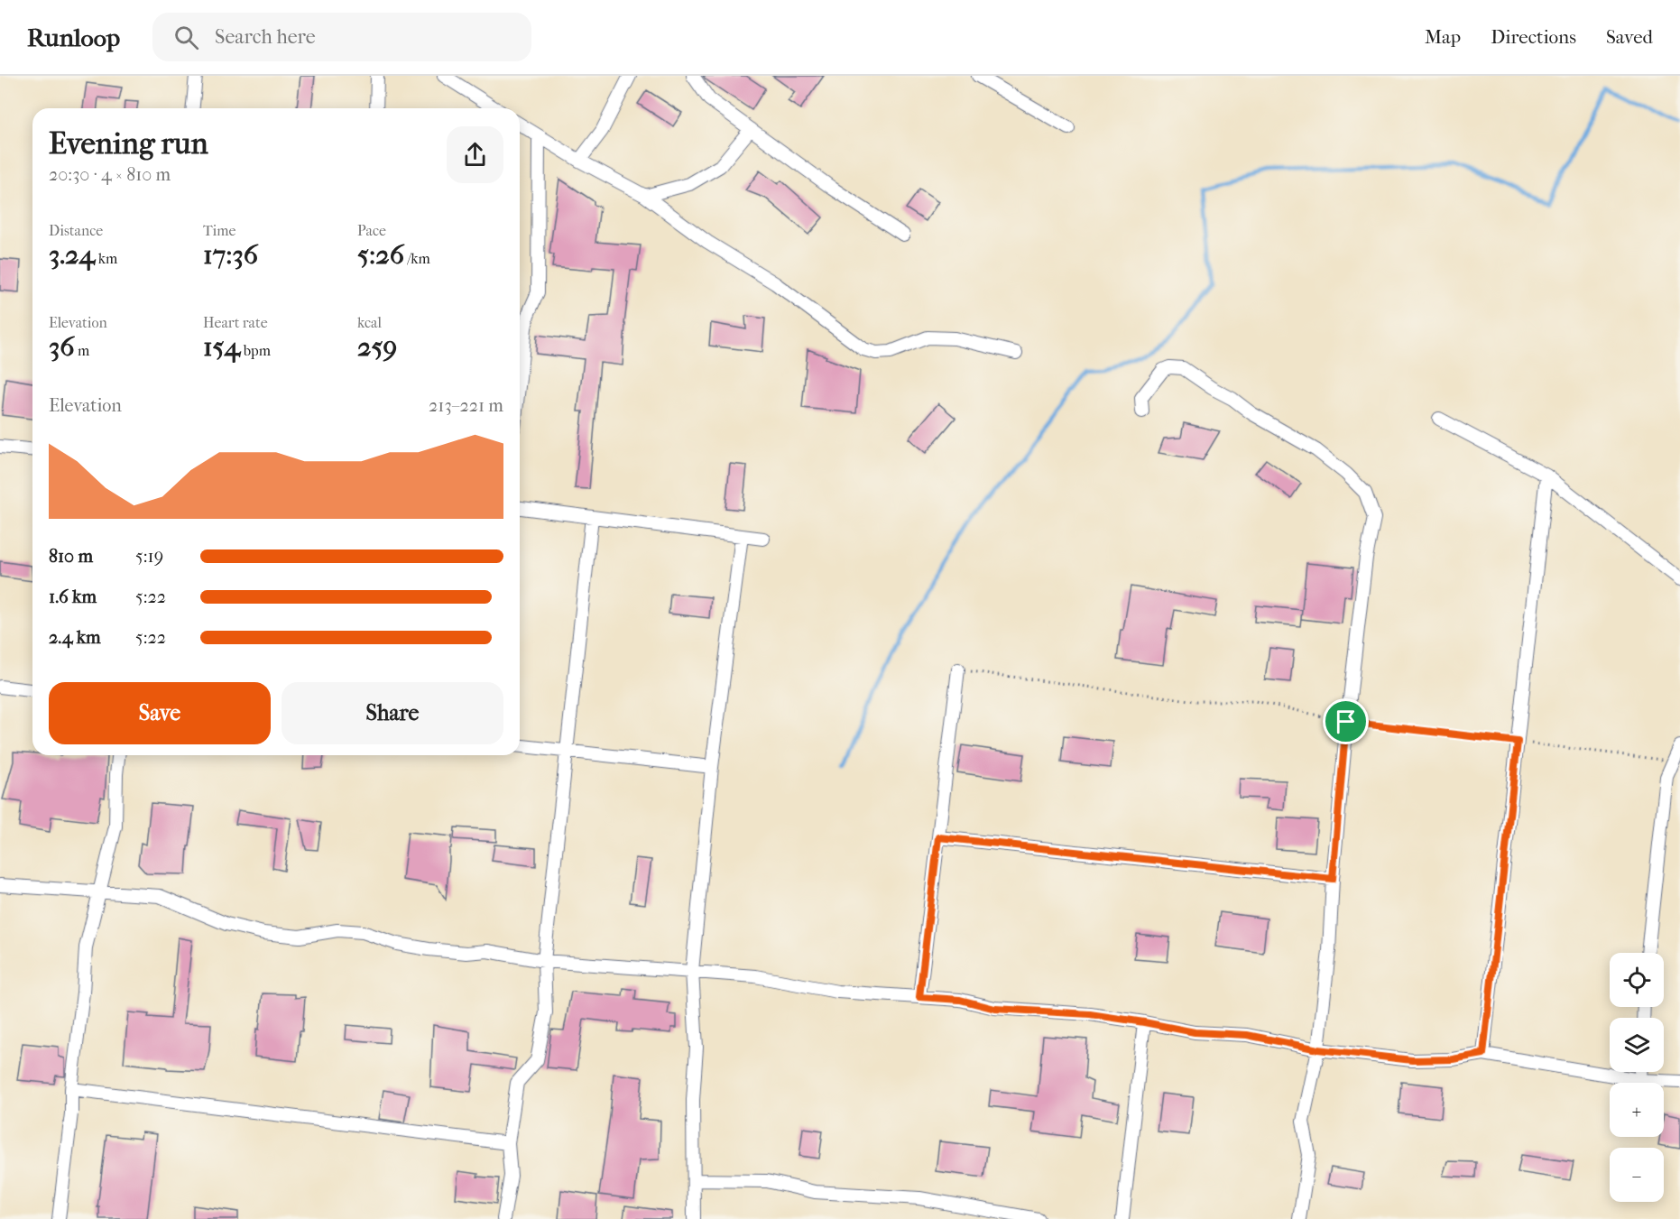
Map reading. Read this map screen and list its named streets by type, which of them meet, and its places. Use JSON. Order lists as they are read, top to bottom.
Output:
{
  "page": {
    "header": "Runloop",
    "search": "Search here",
    "nav": ["Map", "Directions", "Saved"],
    "heading": ["Evening run", "20:30 · 4 × 810 m"],
    "stats": [
      ["Distance", "3.24 km"],
      ["Time", "17:36"],
      ["Pace", "5:26 /km"],
      ["Elevation", "36 m"],
      ["Heart rate", "154 bpm"],
      ["kcal", "259"]
    ],
    "chart": ["Elevation", "213–221 m"],
    "list": [
      {
        "name": "810 m",
        "note": "5:19"
      },
      {
        "name": "1.6 km",
        "note": "5:22"
      },
      {
        "name": "2.4 km",
        "note": "5:22"
      }
    ],
    "buttons": ["Save", "Share"],
    "map_buttons": ["+", "−"]
  }
}
